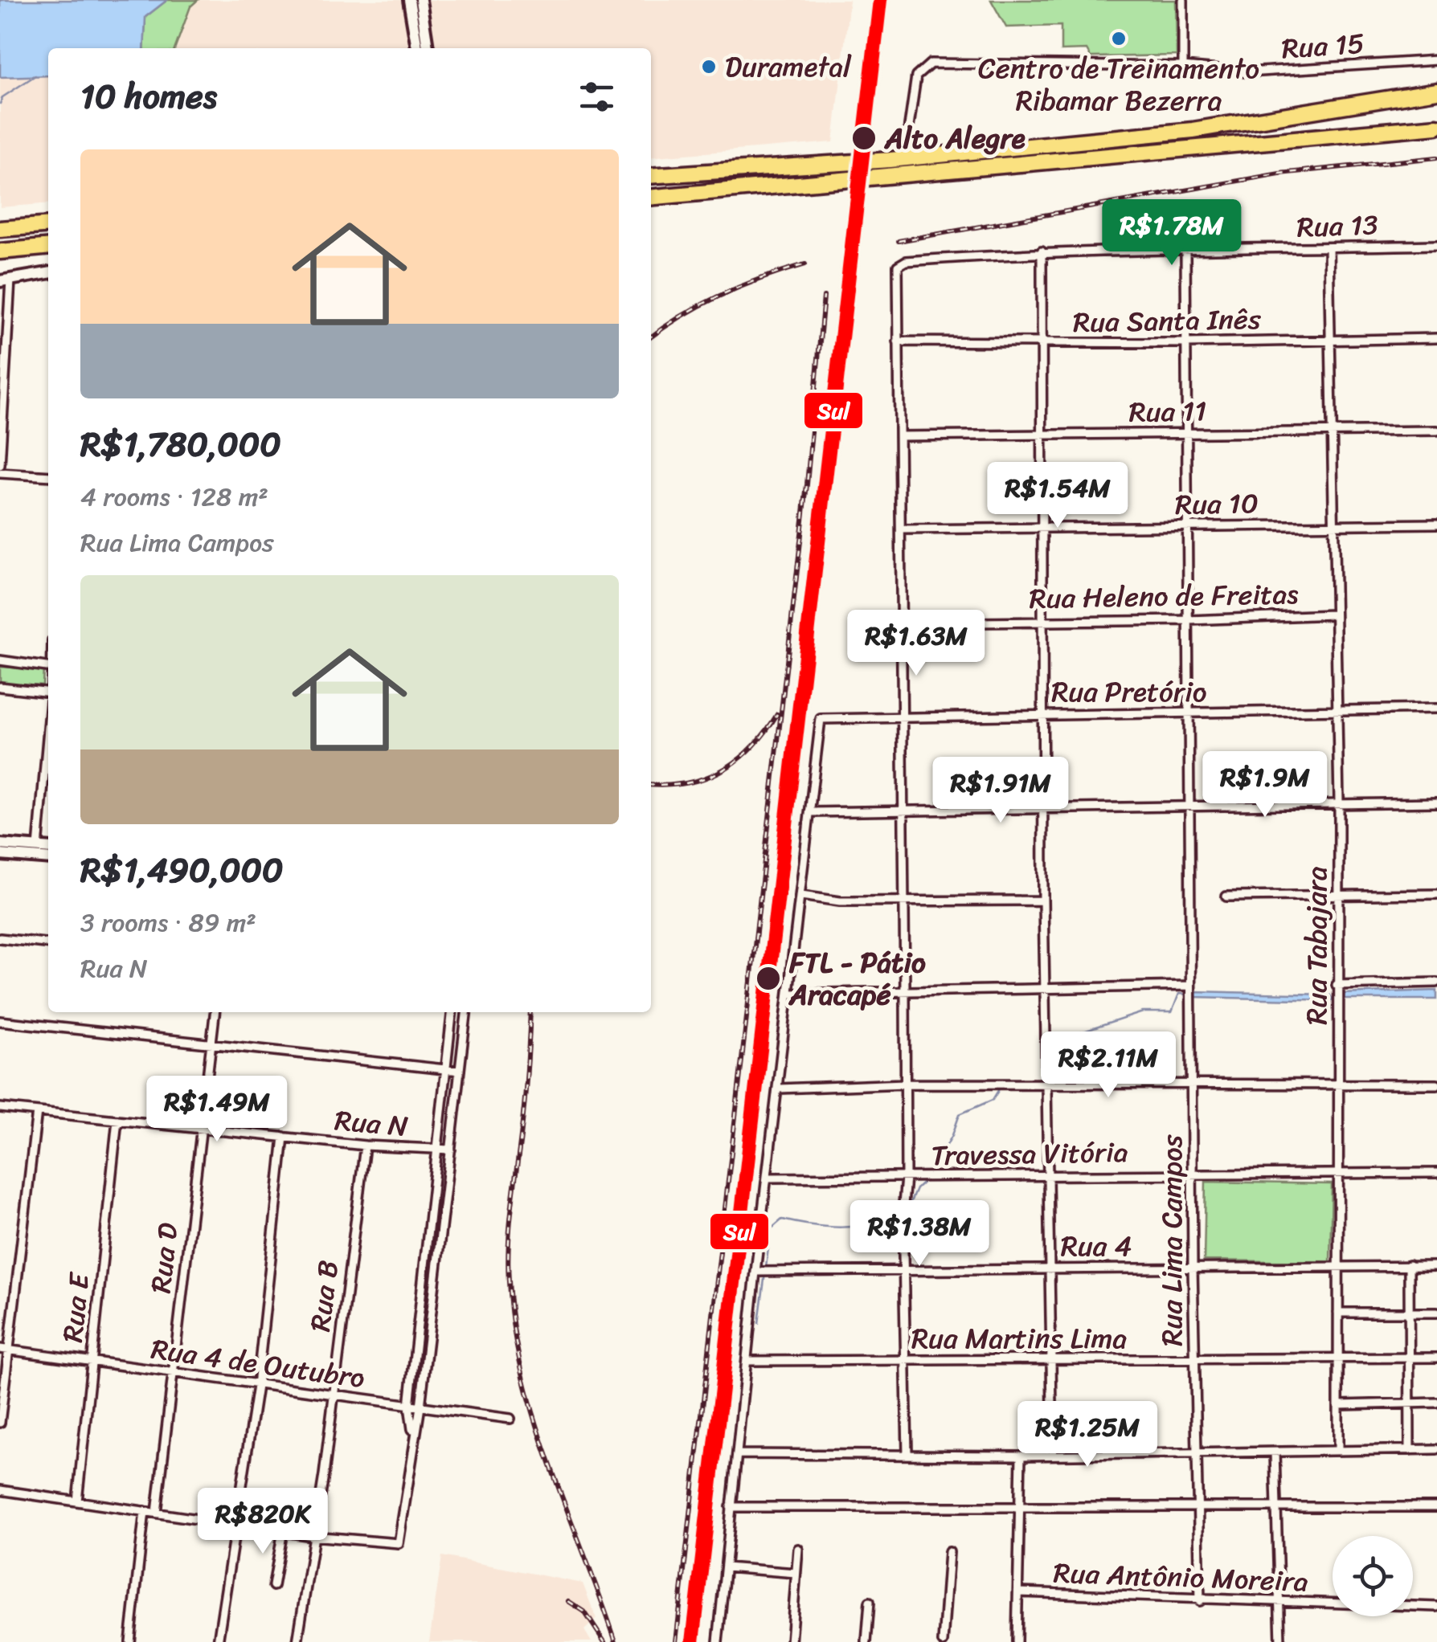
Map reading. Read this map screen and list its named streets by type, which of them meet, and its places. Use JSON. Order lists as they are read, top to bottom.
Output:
{
  "streets": {
    "street": [
      "Rua 15",
      "Rua 13",
      "Rua Santa Inês",
      "Rua 11",
      "Rua 10",
      "Rua Heleno de Freitas",
      "Rua Pretório",
      "Rua Tabajara",
      "Rua N",
      "Travessa Vitória",
      "Rua Lima Campos",
      "Rua 4",
      "Rua D",
      "Rua B",
      "Rua E",
      "Rua Martins Lima",
      "Rua 4 de Outubro",
      "Rua Antônio Moreira"
    ]
  },
  "crossings": [
    ["Rua 13", "Rua Santa Inês"],
    ["Rua 13", "Rua Tabajara"],
    ["Rua 13", "Rua Lima Campos"],
    ["Rua Santa Inês", "Rua Tabajara"],
    ["Rua Santa Inês", "Rua Lima Campos"],
    ["Rua 11", "Rua Tabajara"],
    ["Rua 11", "Rua Lima Campos"],
    ["Rua 10", "Rua Tabajara"],
    ["Rua 10", "Rua Lima Campos"],
    ["Rua Heleno de Freitas", "Rua Tabajara"],
    ["Rua Heleno de Freitas", "Rua Lima Campos"],
    ["Rua Pretório", "Rua Tabajara"],
    ["Rua Pretório", "Rua Lima Campos"],
    ["Rua Tabajara", "Travessa Vitória"],
    ["Rua Tabajara", "Rua 4"],
    ["Rua Tabajara", "Rua Martins Lima"],
    ["Rua N", "Rua D"],
    ["Rua N", "Rua B"],
    ["Rua N", "Rua E"],
    ["Travessa Vitória", "Rua Lima Campos"],
    ["Rua Lima Campos", "Rua 4"],
    ["Rua Lima Campos", "Rua Martins Lima"],
    ["Rua Lima Campos", "Rua Antônio Moreira"],
    ["Rua D", "Rua 4 de Outubro"],
    ["Rua B", "Rua 4 de Outubro"],
    ["Rua E", "Rua 4 de Outubro"]
  ],
  "places": [
    "Centro de Treinamento Ribamar Bezerra",
    "Durametal",
    "Alto Alegre",
    "FTL - Pátio Aracapé"
  ],
  "lines": ["transit line Sul"],
  "page": {
    "heading": "10 homes",
    "list": [
      {
        "name": "R$1,780,000",
        "note": "4 rooms · 128 m² · Rua Lima Campos"
      },
      {
        "name": "R$1,490,000",
        "note": "3 rooms · 89 m² · Rua N"
      }
    ],
    "price": [
      "R$1.78M",
      "R$1.54M",
      "R$1.63M",
      "R$1.9M",
      "R$1.91M",
      "R$2.11M",
      "R$1.49M",
      "R$1.38M",
      "R$1.25M",
      "R$820K"
    ]
  }
}
